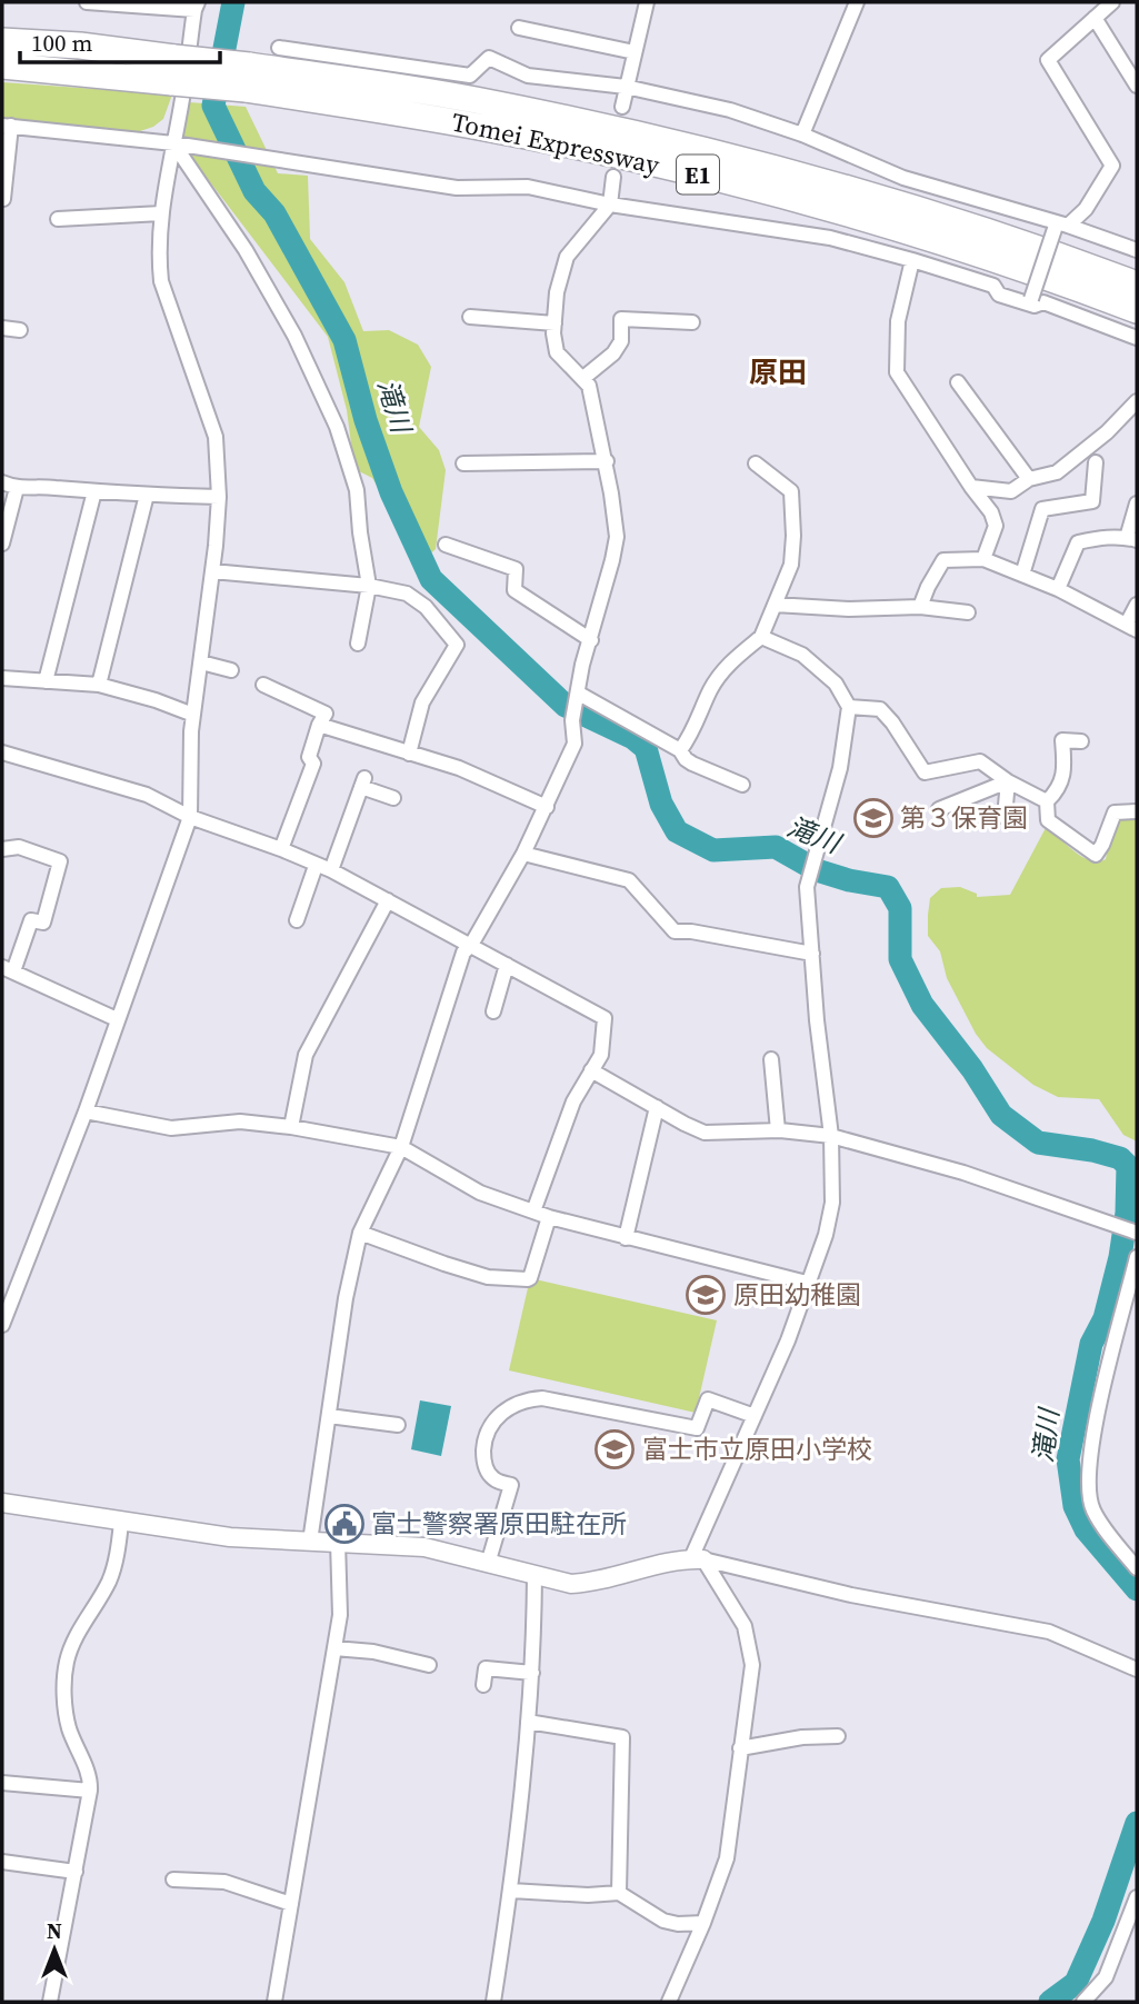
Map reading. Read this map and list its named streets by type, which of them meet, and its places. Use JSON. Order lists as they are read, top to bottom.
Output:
{
  "streets": {
    "highway": ["Tomei Expressway", "E1"]
  },
  "districts": ["原田"],
  "water": ["滝川"],
  "places": {
    "school or university": ["第３保育園", "原田幼稚園", "富士市立原田小学校"],
    "public building": ["富士警察署原田駐在所"]
  },
  "scale_bar": "100 m",
  "north": "top"
}
